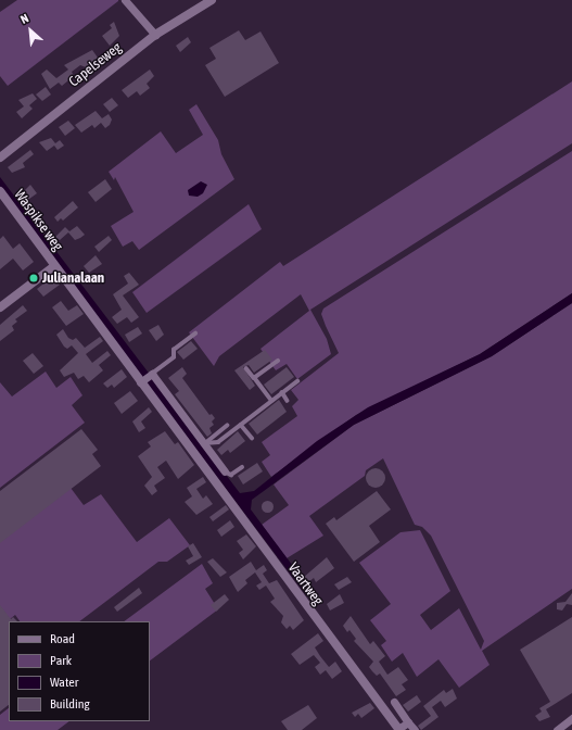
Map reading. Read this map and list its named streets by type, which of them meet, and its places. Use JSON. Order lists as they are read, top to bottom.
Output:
{
  "streets": {
    "street": ["Capelseweg", "Waspikse weg", "Vaartweg"]
  },
  "crossings": [
    ["Waspikse weg", "Vaartweg"]
  ],
  "places": ["Julianalaan"],
  "legend": [
    "Road",
    "Park",
    "Water",
    "Building"
  ],
  "north": "top left"
}
